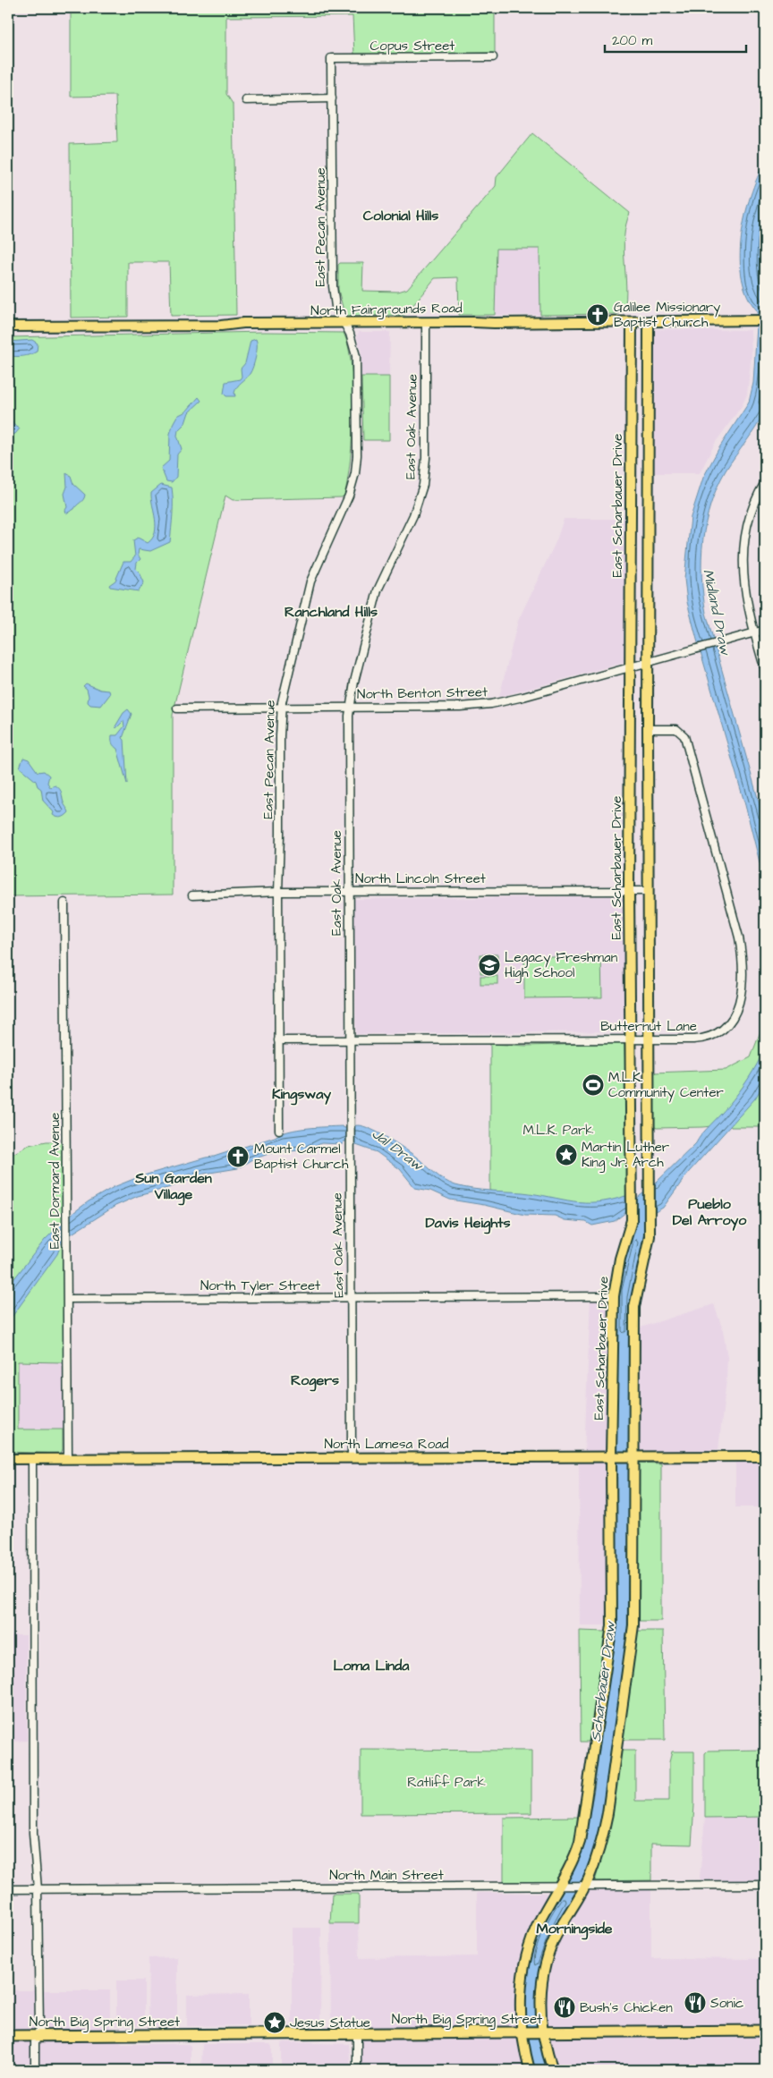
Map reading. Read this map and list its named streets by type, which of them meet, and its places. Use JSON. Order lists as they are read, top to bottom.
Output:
{
  "streets": {
    "highway": ["North Big Spring Street"],
    "main road": ["North Fairgrounds Road", "East Scharbauer Drive", "North Lamesa Road"],
    "street": [
      "Copus Street",
      "East Pecan Avenue",
      "East Oak Avenue",
      "North Benton Street",
      "North Lincoln Street",
      "Butternut Lane",
      "East Dormard Avenue",
      "North Tyler Street",
      "North Main Street"
    ]
  },
  "crossings": [
    ["Copus Street", "East Pecan Avenue"],
    ["East Pecan Avenue", "North Fairgrounds Road"],
    ["East Pecan Avenue", "North Benton Street"],
    ["East Pecan Avenue", "North Lincoln Street"],
    ["East Pecan Avenue", "Butternut Lane"],
    ["North Fairgrounds Road", "East Oak Avenue"],
    ["North Fairgrounds Road", "East Scharbauer Drive"],
    ["East Oak Avenue", "North Benton Street"],
    ["East Oak Avenue", "North Lincoln Street"],
    ["East Oak Avenue", "Butternut Lane"],
    ["East Oak Avenue", "North Tyler Street"],
    ["East Oak Avenue", "North Lamesa Road"],
    ["East Scharbauer Drive", "North Benton Street"],
    ["East Scharbauer Drive", "North Lincoln Street"],
    ["East Scharbauer Drive", "Butternut Lane"],
    ["East Scharbauer Drive", "North Tyler Street"],
    ["East Scharbauer Drive", "North Lamesa Road"],
    ["East Scharbauer Drive", "North Main Street"],
    ["East Scharbauer Drive", "North Big Spring Street"],
    ["East Dormard Avenue", "North Tyler Street"],
    ["East Dormard Avenue", "North Lamesa Road"]
  ],
  "districts": [
    "Colonial Hills",
    "Ranchland Hills",
    "Kingsway",
    "Sun Garden Village",
    "Pueblo Del Arroyo",
    "Davis Heights",
    "Rogers",
    "Loma Linda",
    "Morningside"
  ],
  "water": ["Midland Draw", "Jal Draw", "Scharbauer Draw"],
  "parks": ["M.L.K. Park", "Ratliff Park"],
  "places": {
    "church": ["Galilee Missionary Baptist Church", "Mount Carmel Baptist Church"],
    "school or university": ["Legacy Freshman High School"],
    "sports": ["M.L.K. Community Center"],
    "place": ["Martin Luther King Jr. Arch", "Jesus Statue"],
    "restaurant": ["Sonic", "Bush's Chicken"]
  },
  "scale_bar": "200 m"
}
